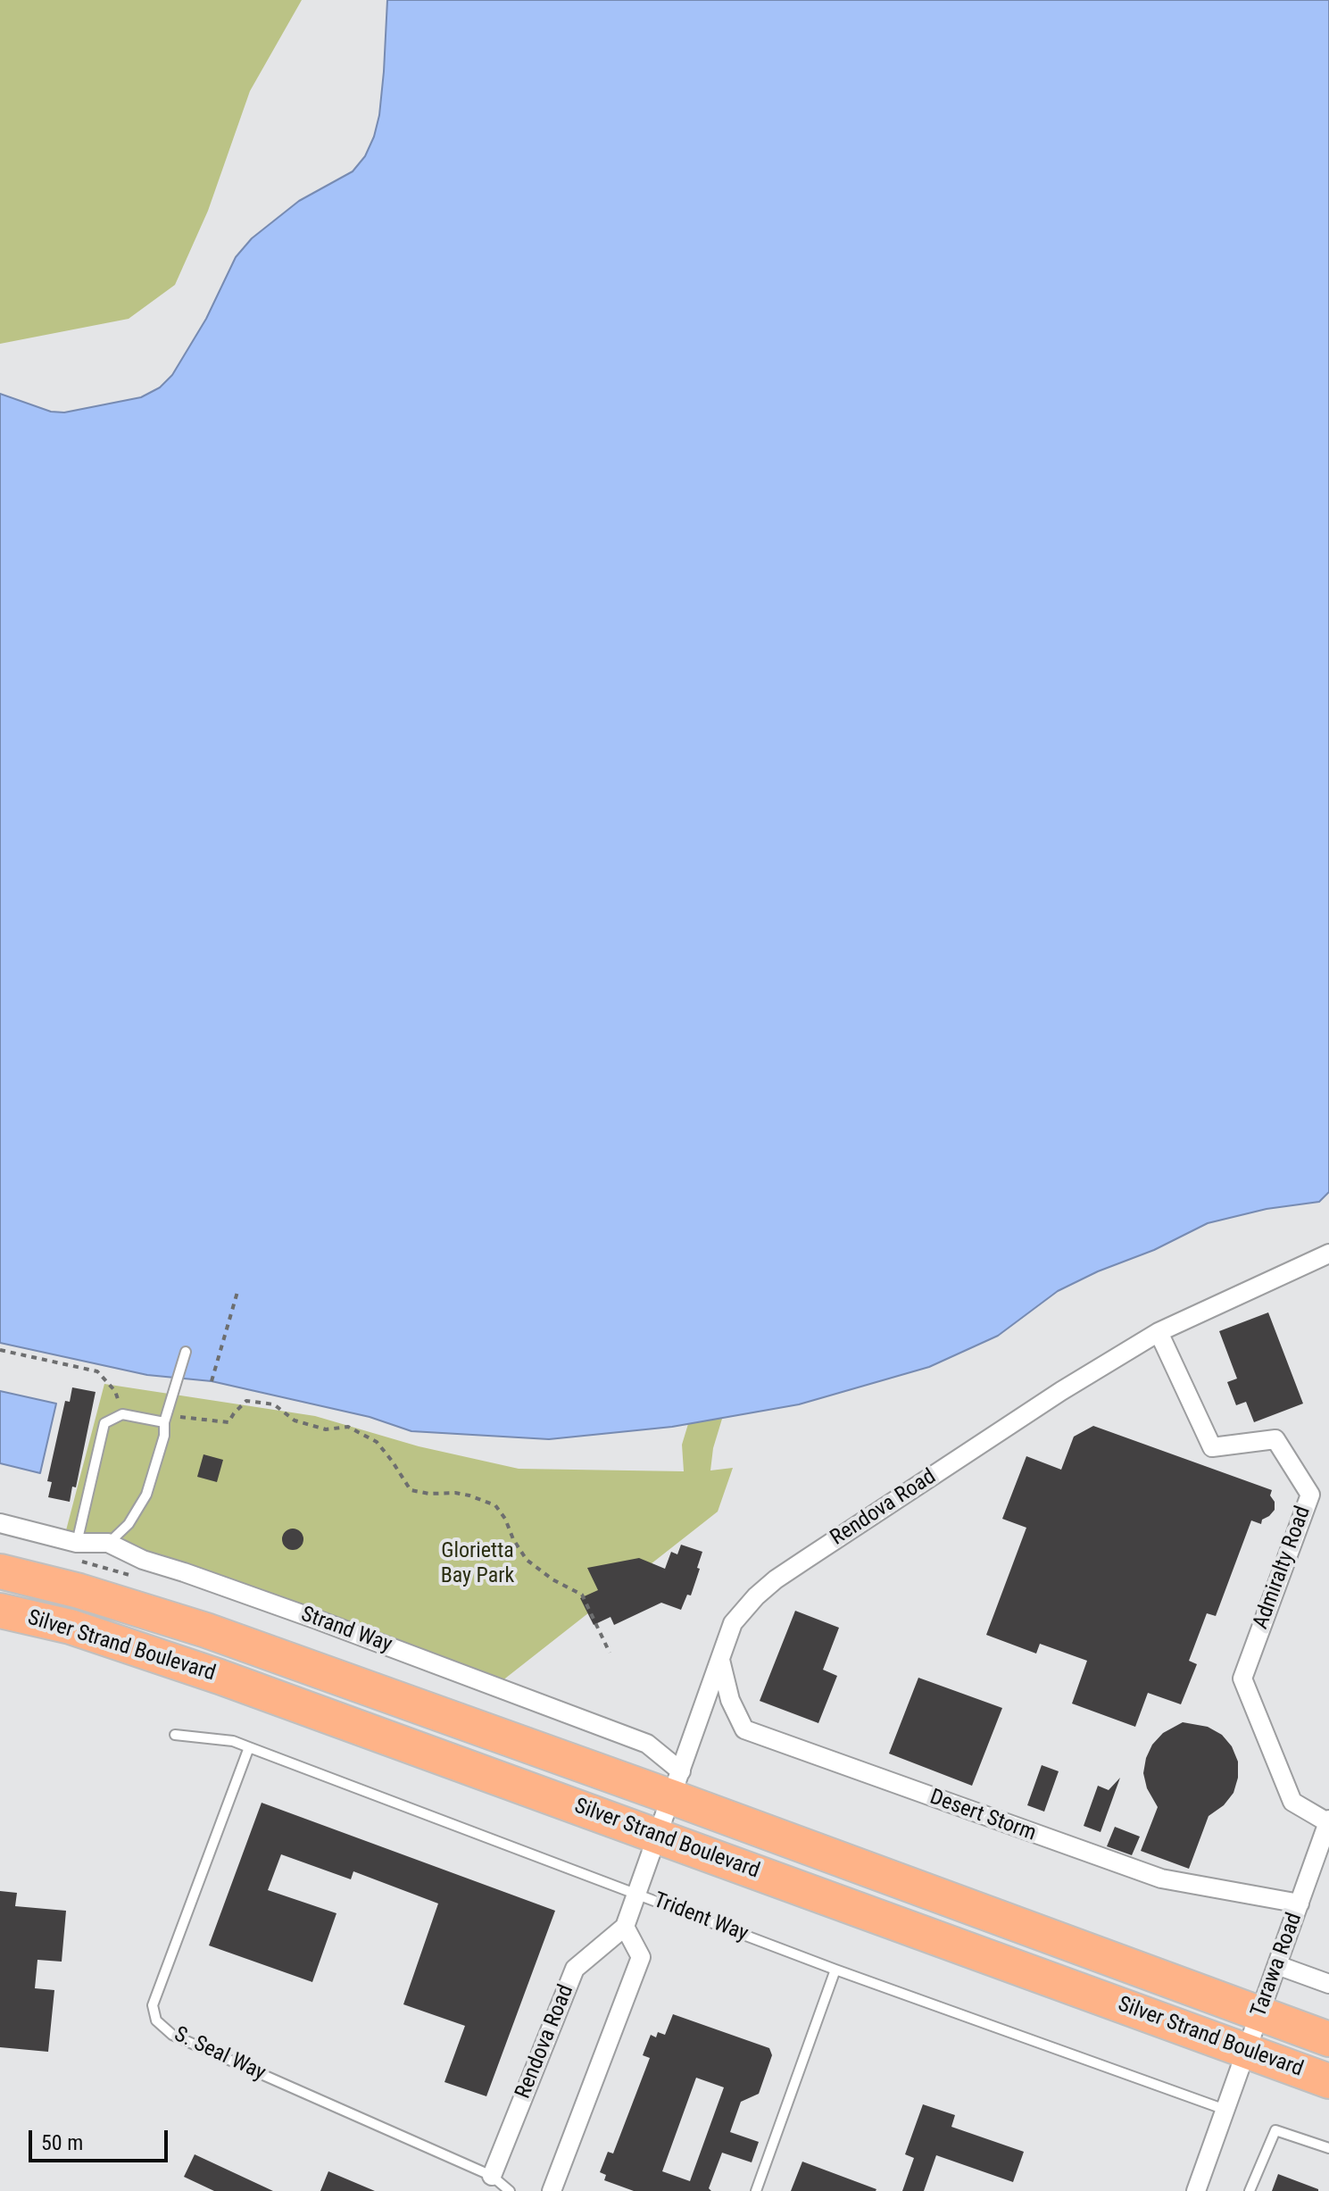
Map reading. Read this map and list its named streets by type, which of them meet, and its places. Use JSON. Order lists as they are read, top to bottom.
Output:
{
  "streets": {
    "highway": ["Silver Strand Boulevard"],
    "street": [
      "Rendova Road",
      "Admiralty Road",
      "Strand Way",
      "Desert Storm",
      "Tarawa Road"
    ],
    "lane": ["Trident Way", "S. Seal Way"]
  },
  "crossings": [
    ["Rendova Road", "Admiralty Road"],
    ["Rendova Road", "Strand Way"],
    ["Rendova Road", "Silver Strand Boulevard"],
    ["Rendova Road", "Desert Storm"],
    ["Rendova Road", "Trident Way"],
    ["Rendova Road", "S. Seal Way"],
    ["Admiralty Road", "Tarawa Road"],
    ["Strand Way", "Silver Strand Boulevard"],
    ["Silver Strand Boulevard", "Tarawa Road"],
    ["Desert Storm", "Tarawa Road"],
    ["Trident Way", "Tarawa Road"],
    ["Trident Way", "S. Seal Way"]
  ],
  "parks": ["Glorietta Bay Park"],
  "scale_bar": "50 m"
}
